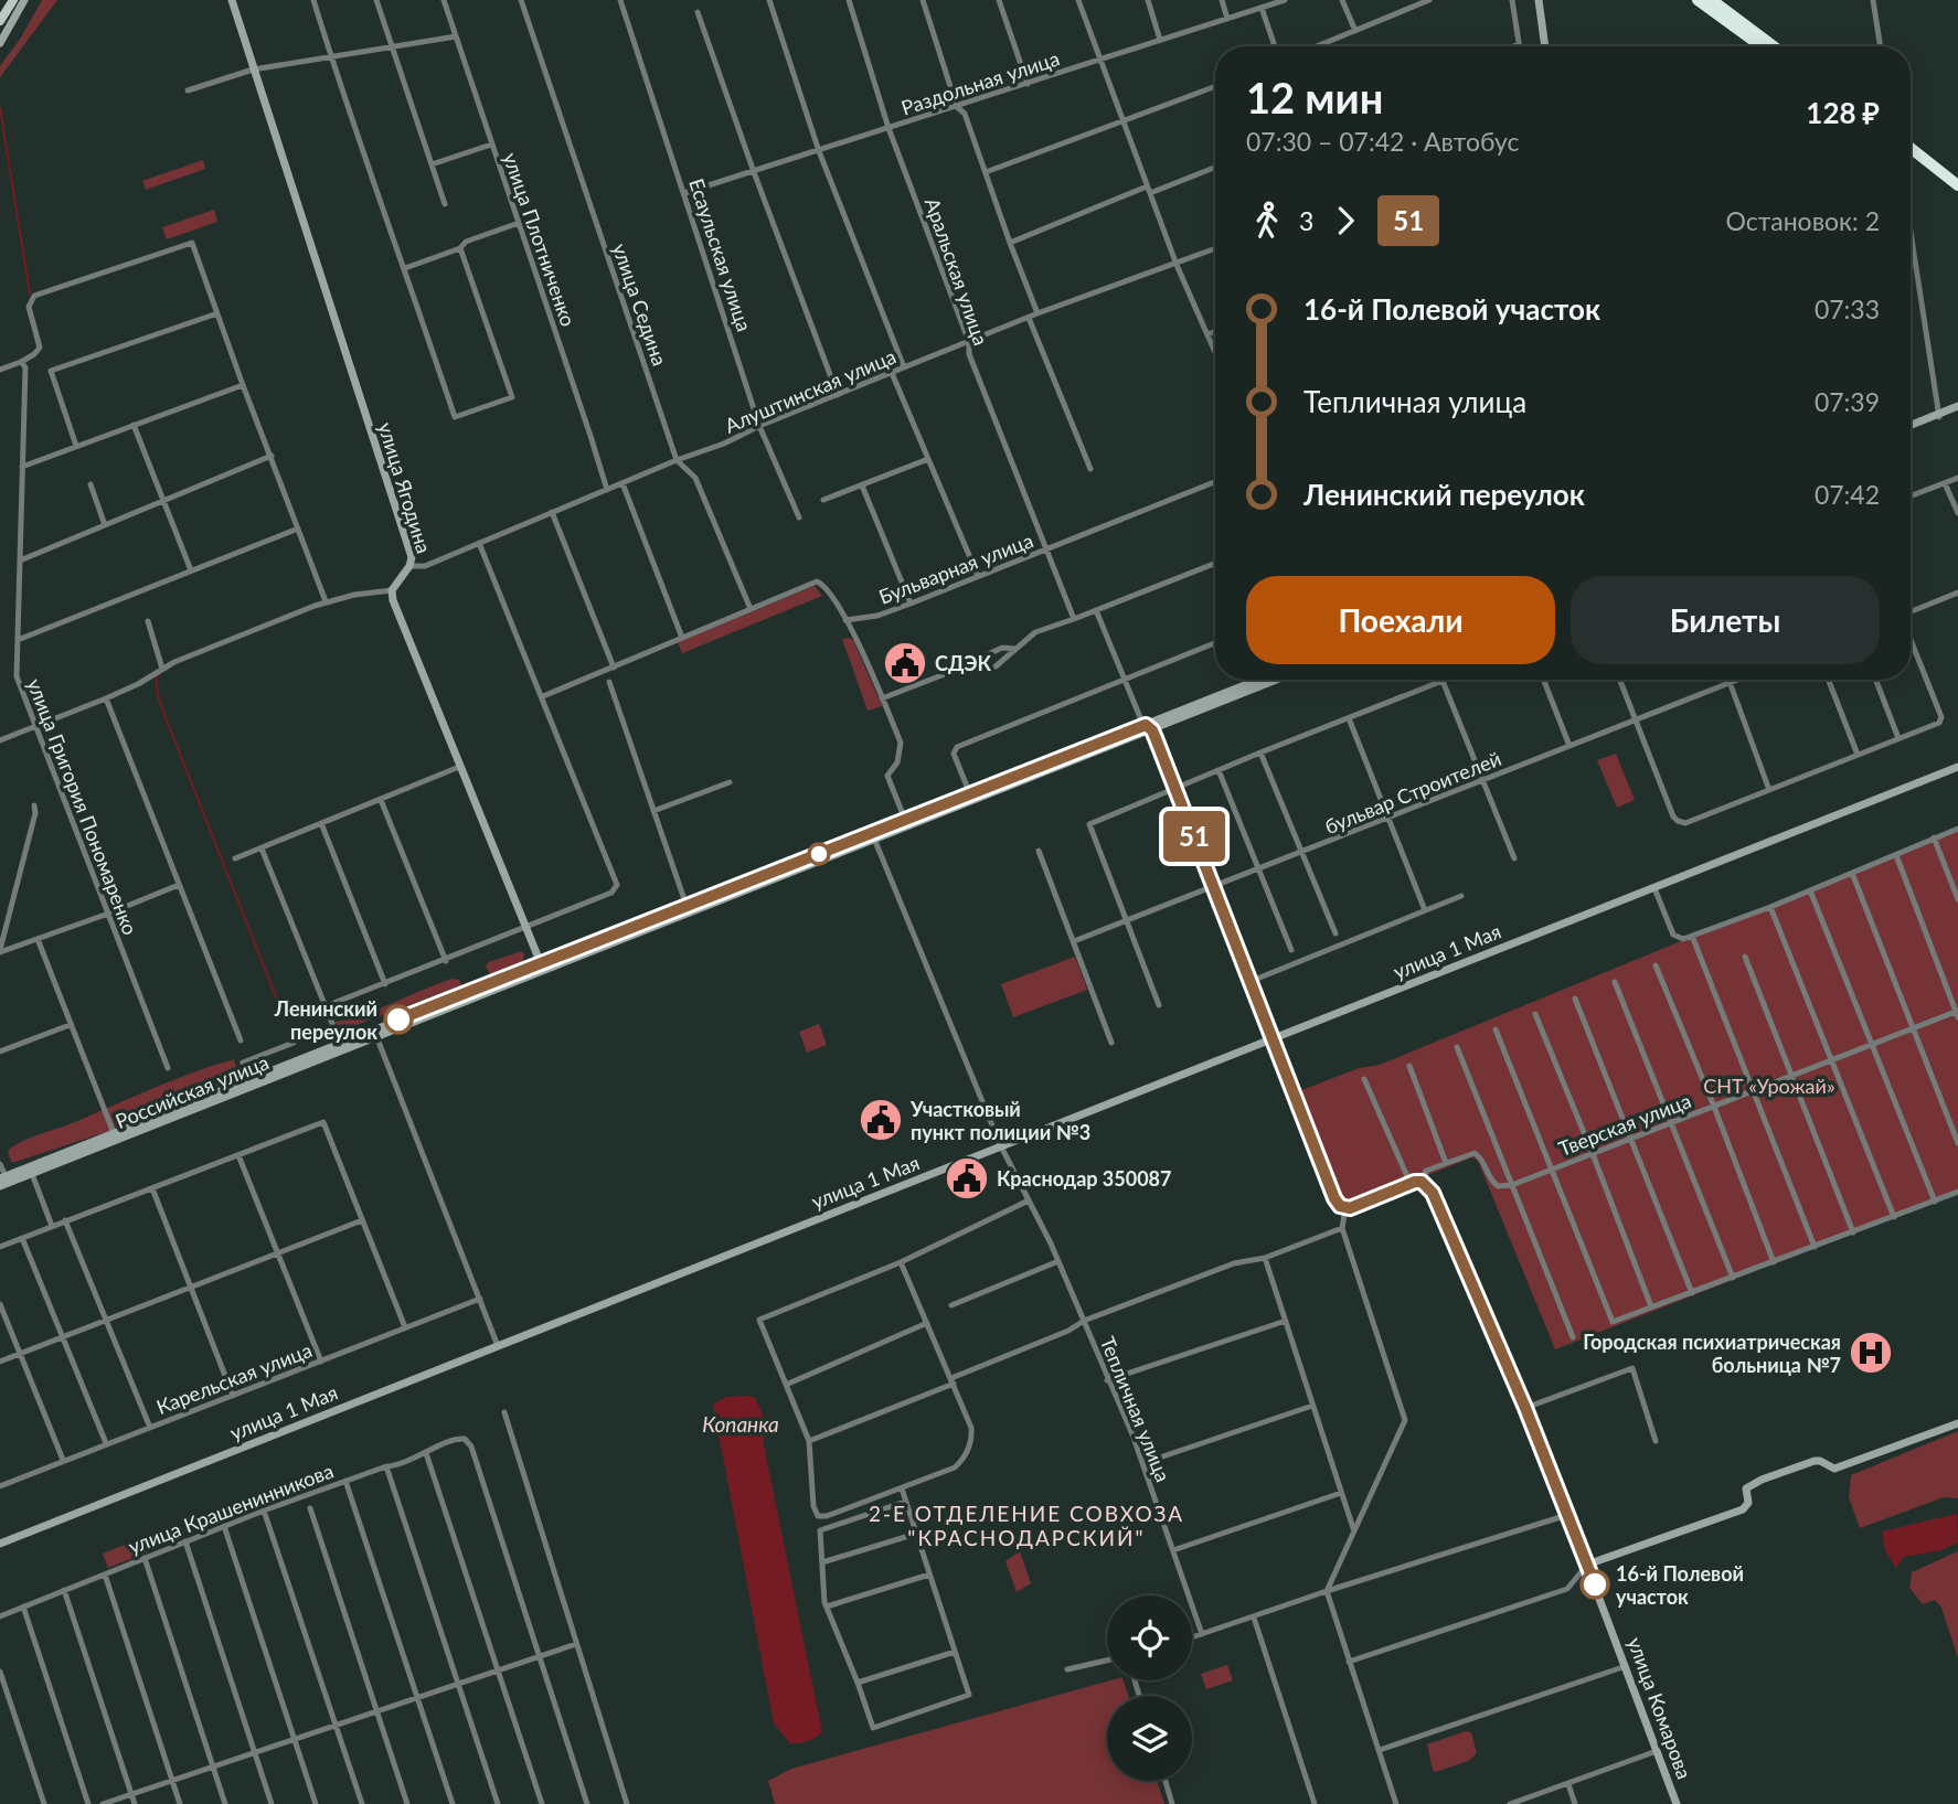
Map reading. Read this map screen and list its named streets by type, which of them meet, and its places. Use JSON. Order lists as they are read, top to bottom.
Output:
{
  "streets": {
    "street": [
      "Раздольная улица",
      "улица Плотниченко",
      "Есаульская улица",
      "Аральская улица",
      "улица Седина",
      "Алуштинская улица",
      "улица Ягодина",
      "Бульварная улица",
      "бульвар Строителей",
      "улица Григория Пономаренко",
      "улица 1 Мая",
      "Российская улица",
      "Тверская улица",
      "Карельская улица",
      "Тепличная улица",
      "улица Крашенинникова",
      "улица Комарова"
    ]
  },
  "crossings": [
    ["Раздольная улица", "Есаульская улица"],
    ["Раздольная улица", "Аральская улица"],
    ["улица Плотниченко", "Алуштинская улица"],
    ["Есаульская улица", "Алуштинская улица"],
    ["Аральская улица", "Алуштинская улица"],
    ["Аральская улица", "Бульварная улица"],
    ["улица Седина", "Алуштинская улица"],
    ["Алуштинская улица", "улица Ягодина"],
    ["улица 1 Мая", "Тепличная улица"],
    ["Российская улица", "Тепличная улица"]
  ],
  "districts": ["2-Е ОТДЕЛЕНИЕ СОВХОЗА \"КРАСНОДАРСКИЙ\""],
  "water": ["Копанка"],
  "parks": ["СНТ «Урожай»"],
  "places": {
    "public building": ["СДЭК", "Участковый пункт полиции №3", "Краснодар 350087"],
    "other": ["Ленинский переулок", "16-й Полевой участок"],
    "hospital": ["Городская психиатрическая больница №7"]
  },
  "lines": ["bus line 51"],
  "page": {
    "on_map": "51",
    "heading": ["12 мин", "07:30 – 07:42 · Автобус", "128 ₽"],
    "legs": ["3", "51", "Остановок: 2"],
    "list": [
      {
        "name": "16-й Полевой участок",
        "value": "07:33"
      },
      {
        "name": "Тепличная улица",
        "value": "07:39"
      },
      {
        "name": "Ленинский переулок",
        "value": "07:42"
      }
    ],
    "buttons": ["Поехали", "Билеты"]
  }
}
